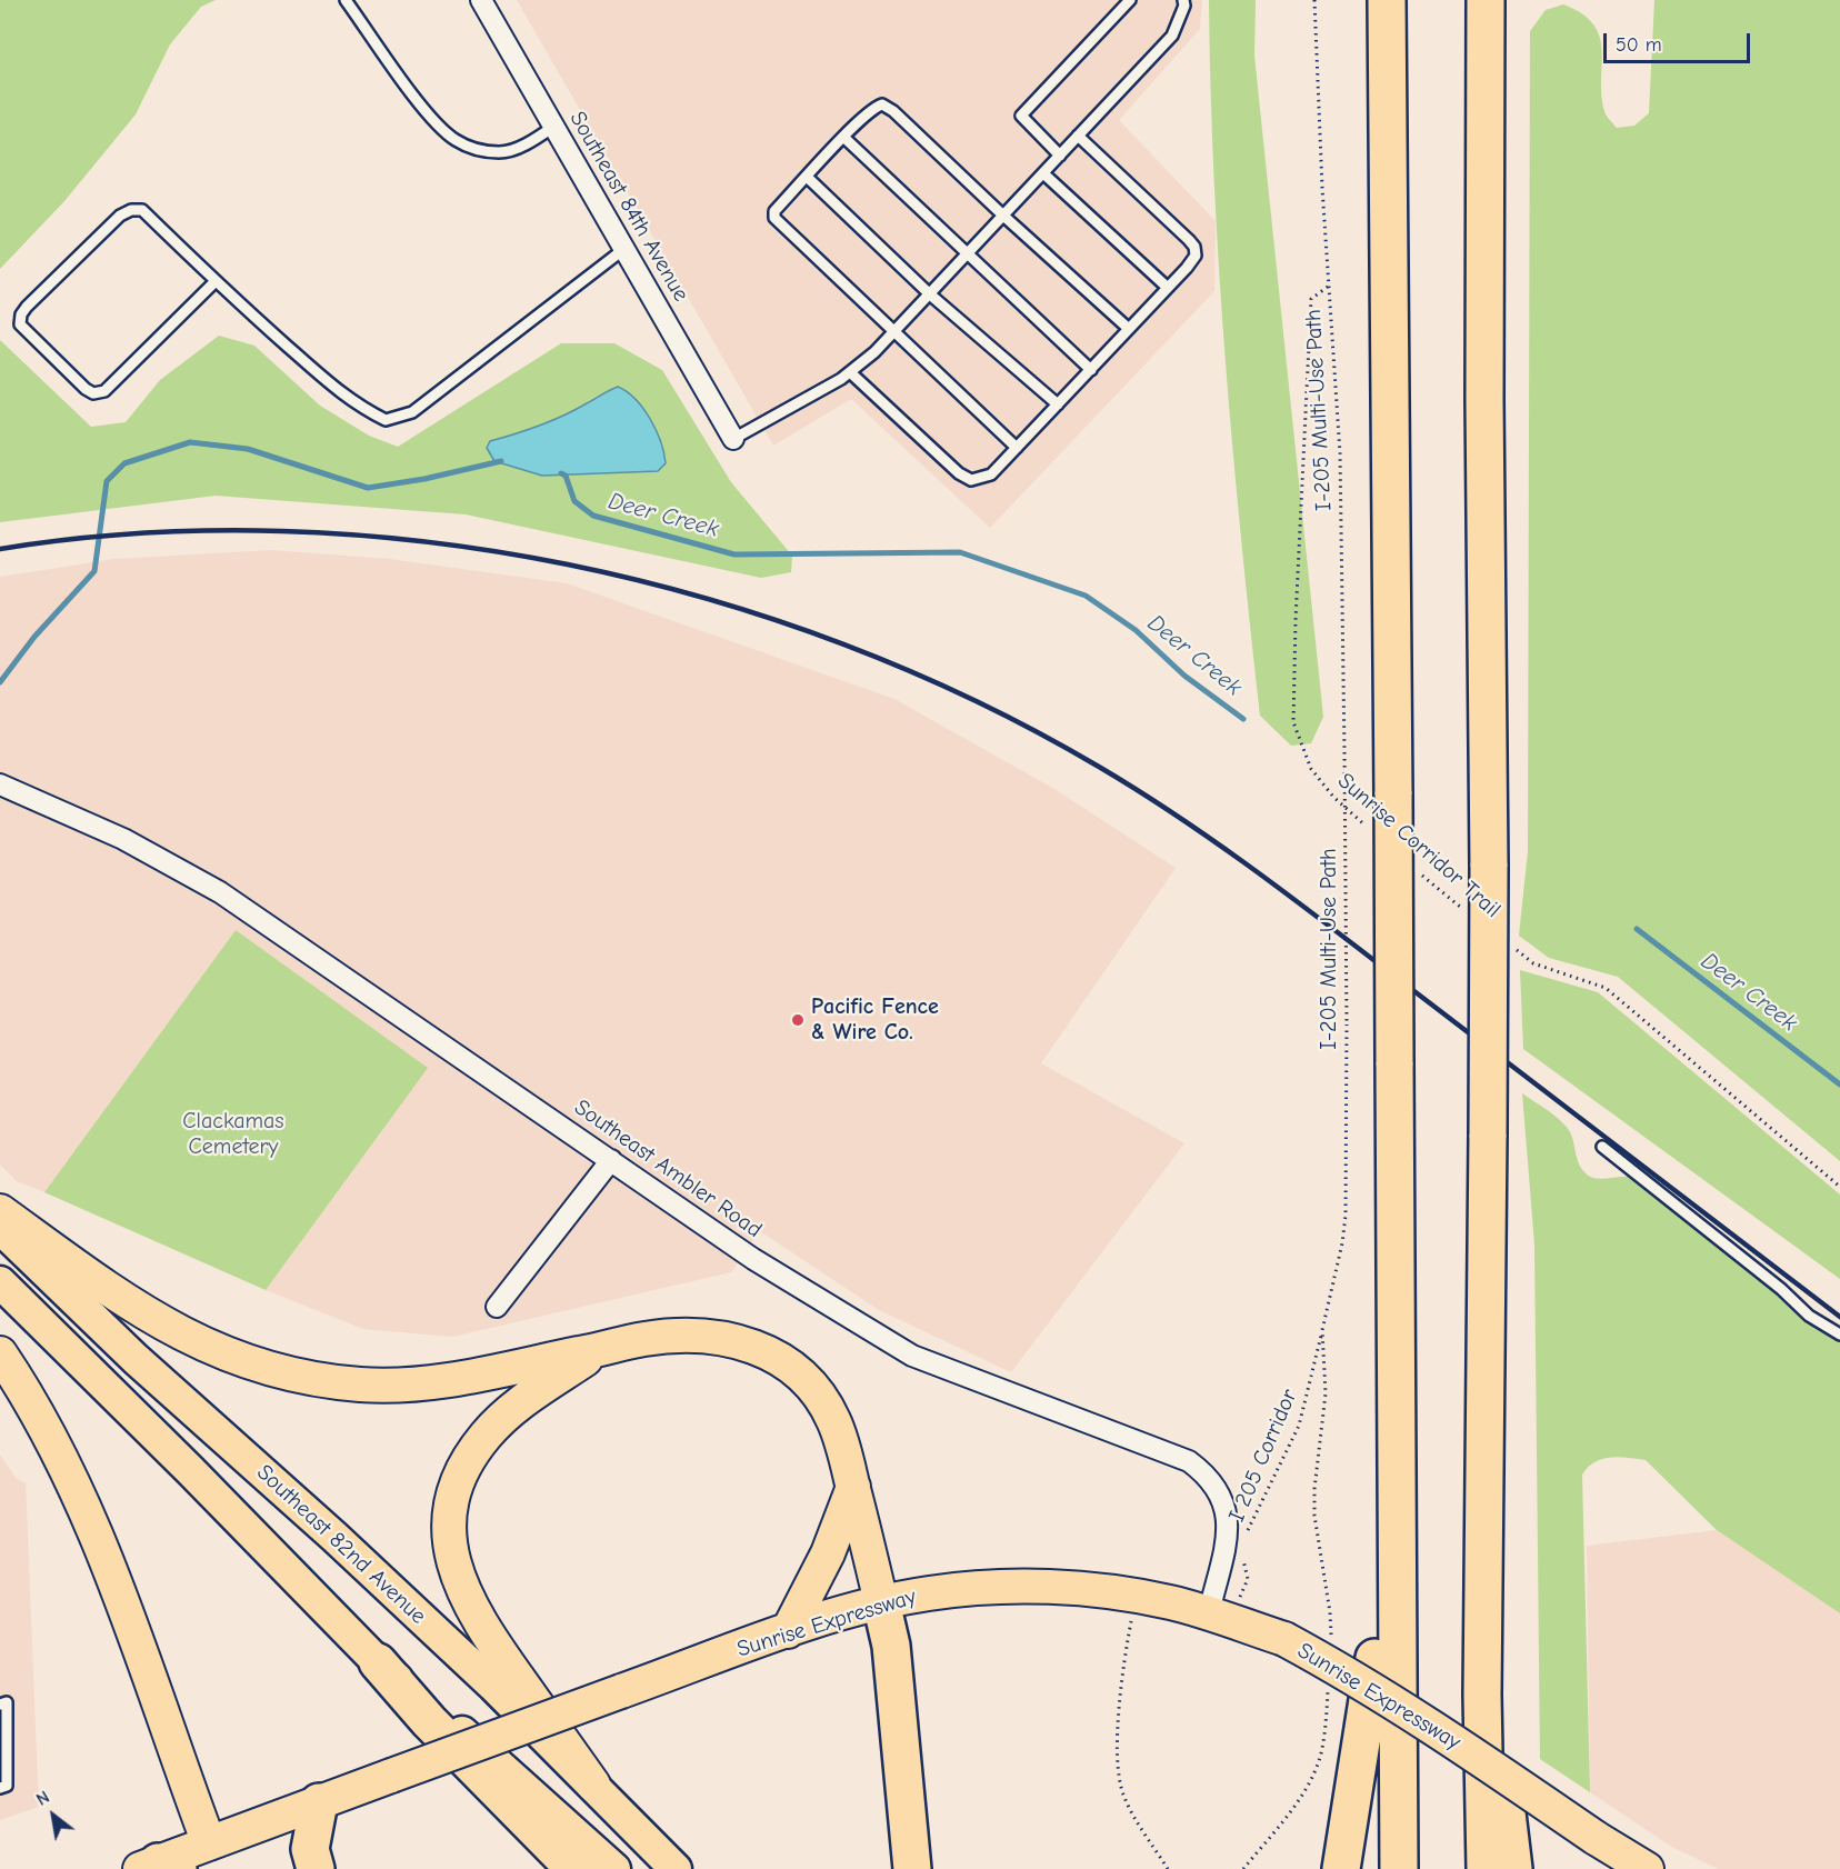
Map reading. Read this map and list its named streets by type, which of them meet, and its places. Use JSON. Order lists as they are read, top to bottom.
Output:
{
  "streets": {
    "highway": ["Sunrise Expressway"],
    "main road": ["Southeast 82nd Avenue"],
    "street": ["Southeast 84th Avenue", "Southeast Ambler Road"],
    "path": ["I-205 Multi-Use Path", "Sunrise Corridor Trail", "I 205 Corridor"]
  },
  "crossings": [
    ["I-205 Multi-Use Path", "Sunrise Corridor Trail"],
    ["I-205 Multi-Use Path", "I 205 Corridor"],
    ["Southeast Ambler Road", "I 205 Corridor"],
    ["Southeast Ambler Road", "Sunrise Expressway"],
    ["I 205 Corridor", "Sunrise Expressway"]
  ],
  "water": ["Deer Creek"],
  "parks": ["Clackamas Cemetery"],
  "places": ["Pacific Fence & Wire Co."],
  "scale_bar": "50 m",
  "north": "top left"
}
